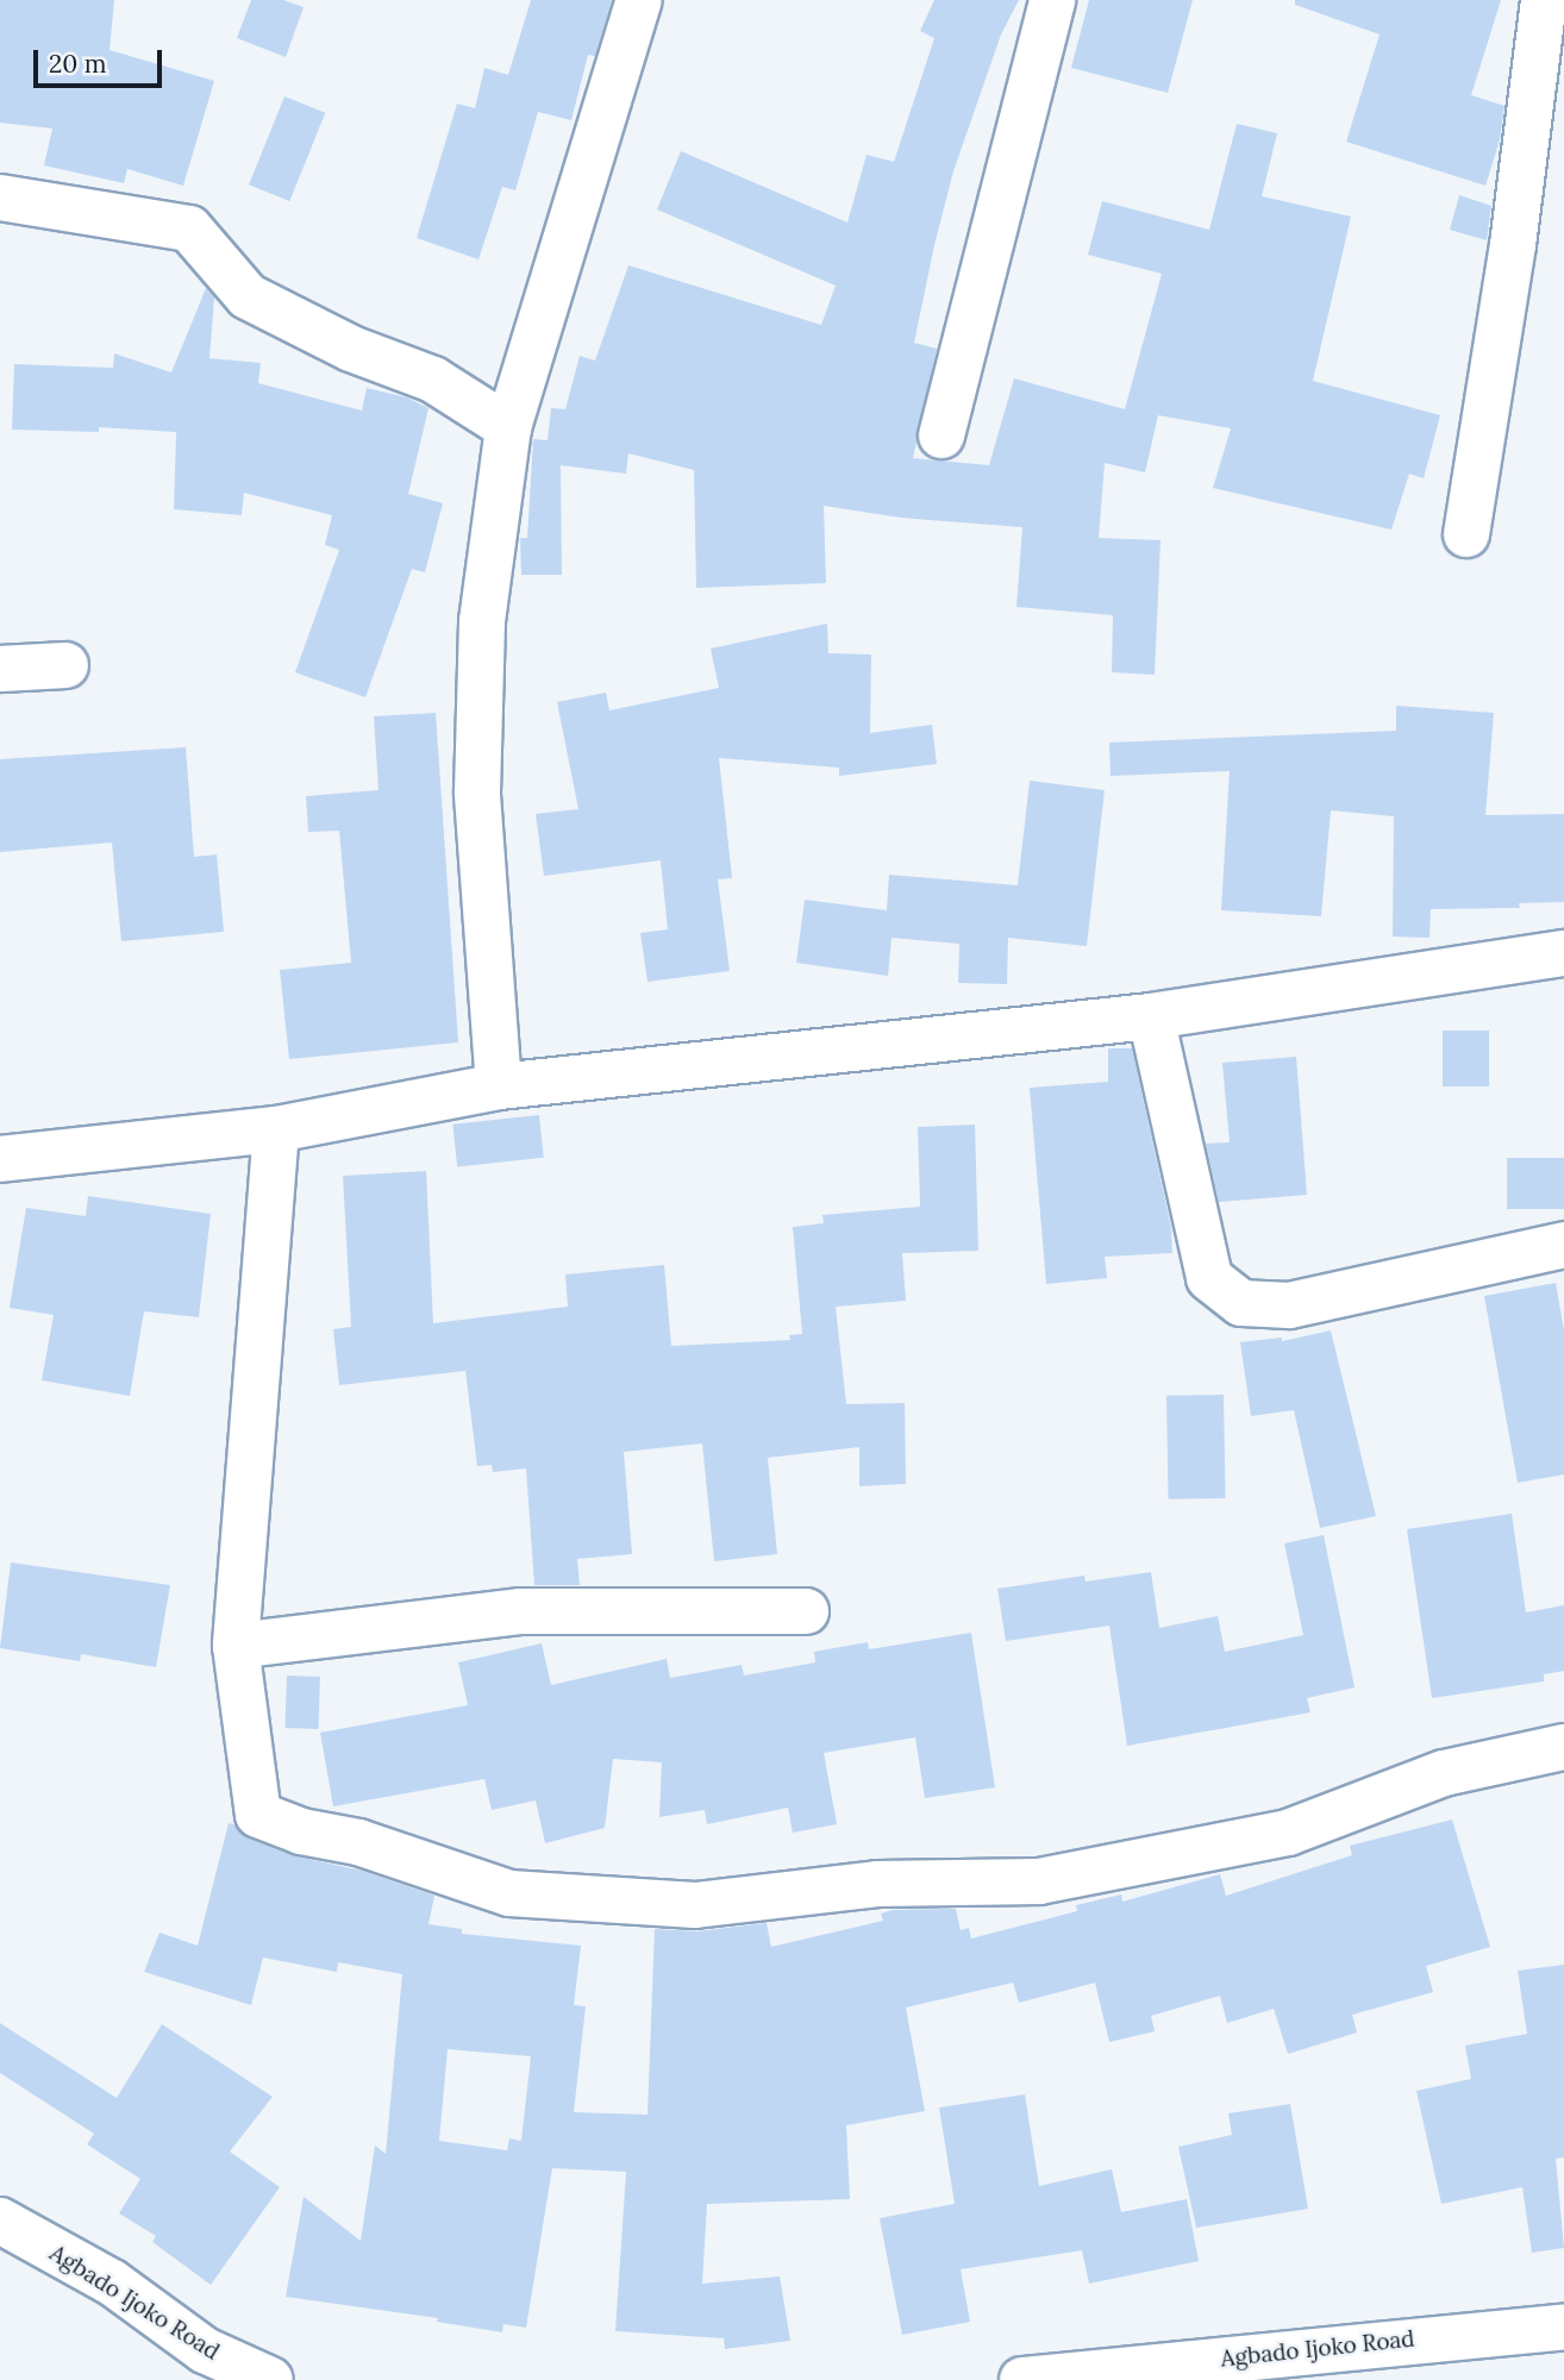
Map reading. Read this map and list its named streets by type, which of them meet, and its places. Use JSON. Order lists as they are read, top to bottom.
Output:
{
  "streets": {
    "street": ["Agbado Ijoko Road"]
  },
  "scale_bar": "20 m"
}
